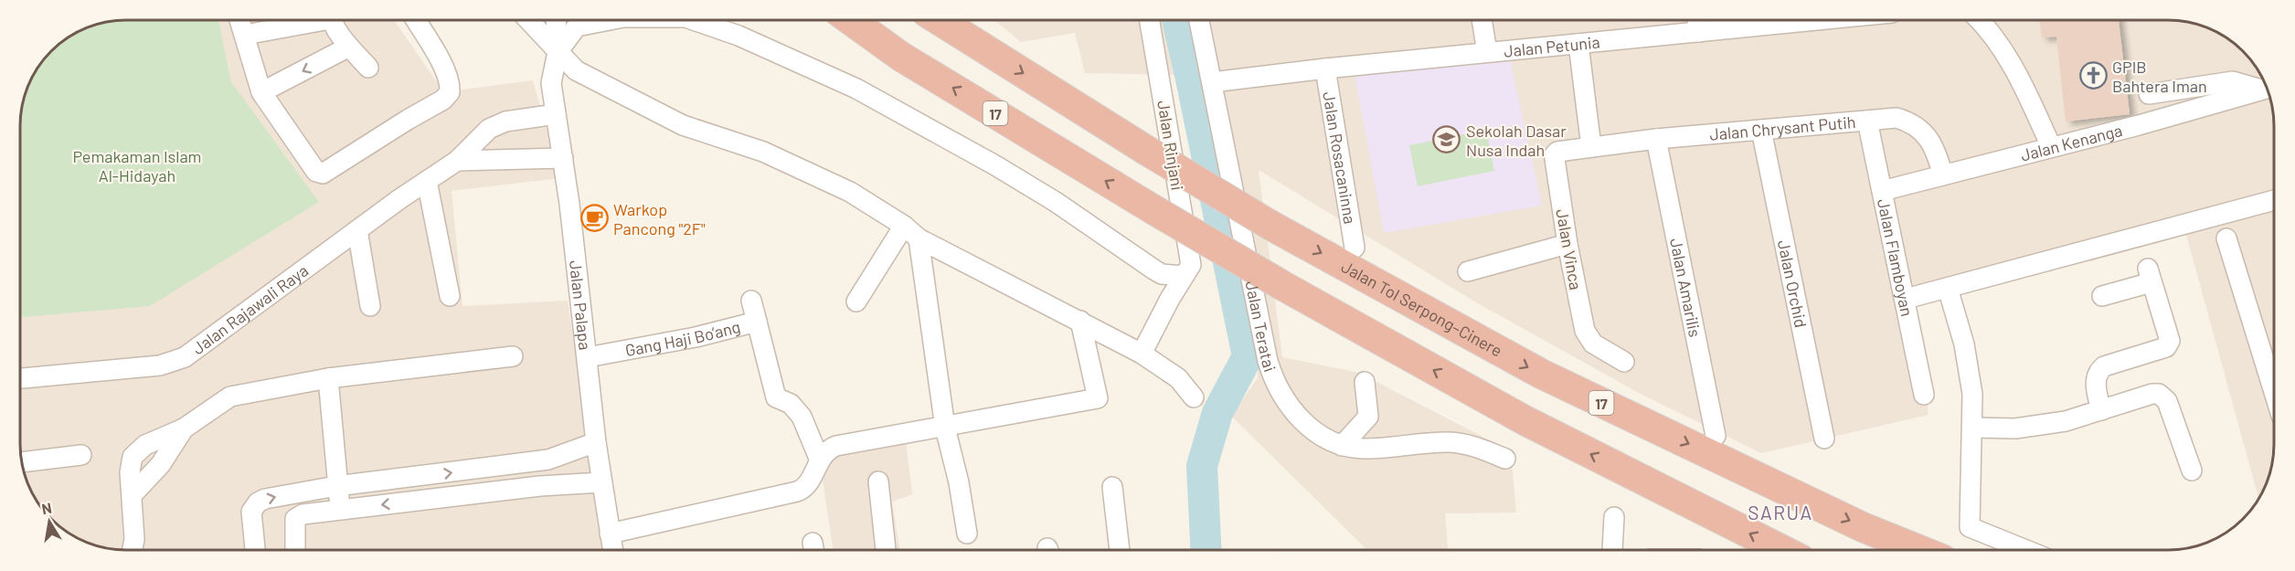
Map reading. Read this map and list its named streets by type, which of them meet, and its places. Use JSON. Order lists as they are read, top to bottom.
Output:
{
  "streets": {
    "highway": ["17", "Jalan Tol Serpong–Cinere"],
    "street": [
      "Jalan Petunia",
      "Jalan Chrysant Putih",
      "Jalan Kenanga",
      "Jalan Rinjani",
      "Jalan Rosacaninna",
      "Jalan Vinca",
      "Jalan Flamboyan",
      "Jalan Orchid",
      "Jalan Amarilis",
      "Jalan Palapa",
      "Jalan Rajawali Raya",
      "Jalan Teratai",
      "Gang Haji Bo’ang"
    ]
  },
  "crossings": [
    ["Jalan Petunia", "Jalan Rosacaninna"],
    ["Jalan Petunia", "Jalan Teratai"],
    ["Jalan Chrysant Putih", "Jalan Kenanga"],
    ["Jalan Chrysant Putih", "Jalan Vinca"],
    ["Jalan Chrysant Putih", "Jalan Flamboyan"],
    ["Jalan Chrysant Putih", "Jalan Orchid"],
    ["Jalan Chrysant Putih", "Jalan Amarilis"],
    ["Jalan Kenanga", "Jalan Flamboyan"],
    ["Jalan Palapa", "Jalan Rajawali Raya"],
    ["Jalan Palapa", "Gang Haji Bo’ang"]
  ],
  "districts": ["SARUA"],
  "parks": ["Pemakaman Islam Al-Hidayah"],
  "places": {
    "church": ["GPIB Bahtera Iman"],
    "school or university": ["Sekolah Dasar Nusa Indah"],
    "cafe": ["Warkop Pancong \"2F\""]
  },
  "north": "top"
}
